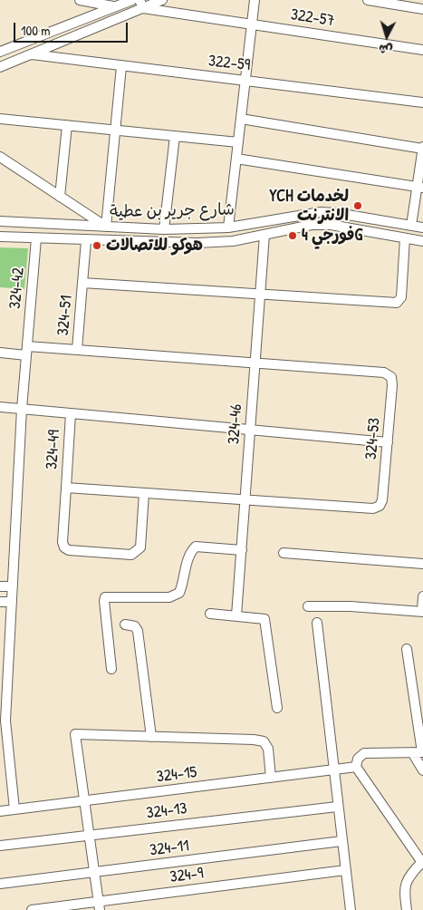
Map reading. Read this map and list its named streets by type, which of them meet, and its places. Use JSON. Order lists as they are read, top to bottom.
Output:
{
  "streets": {
    "street": [
      "322-57",
      "322-59",
      "شارع جرير بن عطية",
      "324-42",
      "324-51",
      "324-46",
      "324-53",
      "324-49",
      "324-15",
      "324-13",
      "324-11",
      "324-9"
    ]
  },
  "crossings": [
    ["شارع جرير بن عطية", "324-42"],
    ["شارع جرير بن عطية", "324-51"],
    ["شارع جرير بن عطية", "324-46"],
    ["324-42", "324-15"],
    ["324-51", "324-46"],
    ["324-51", "324-53"],
    ["324-46", "324-53"],
    ["324-46", "324-49"],
    ["324-53", "324-49"]
  ],
  "places": ["YCH لخدمات الانترنت", "فورجي 4G", "هوكو للاتصالات"],
  "scale_bar": "100 m",
  "north": "bottom"
}
